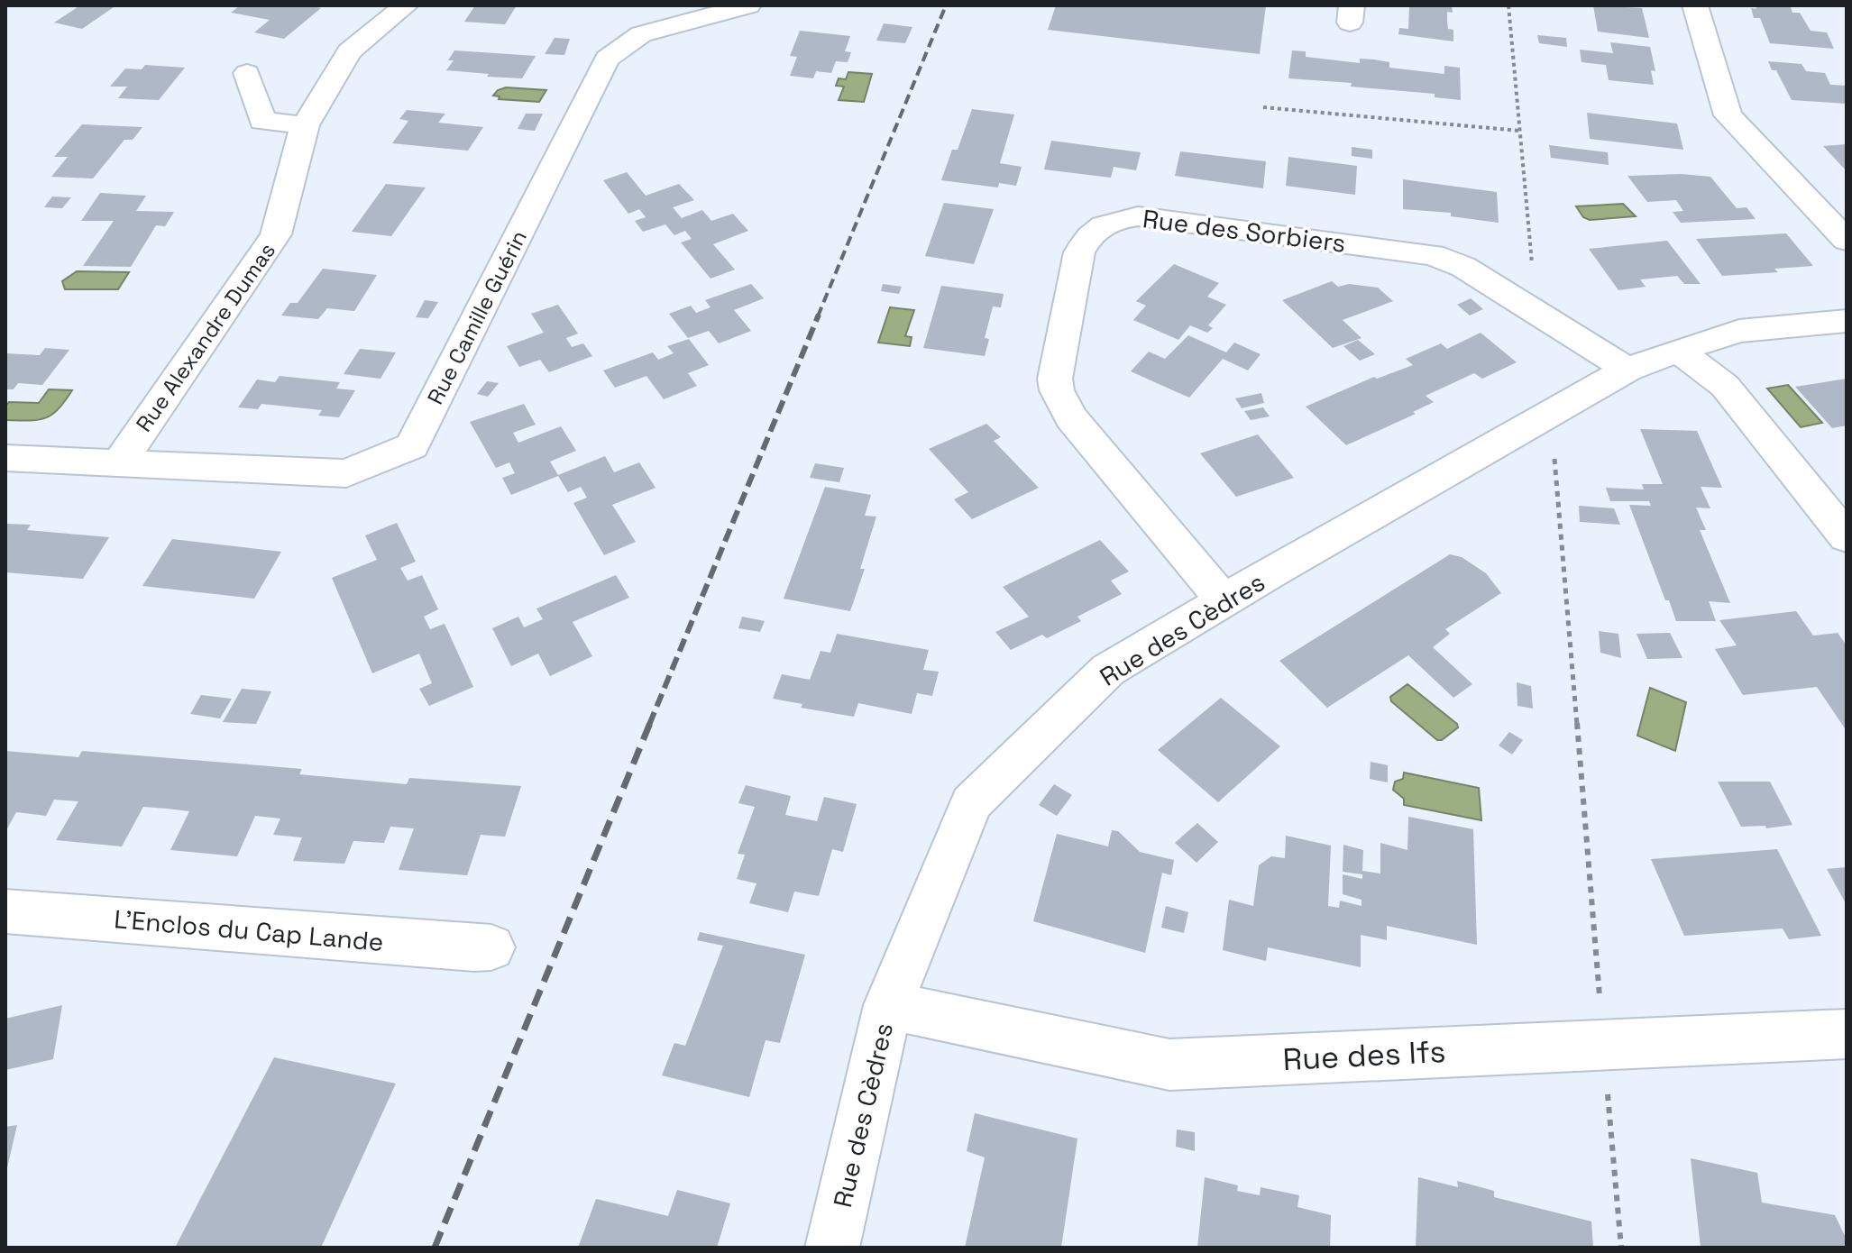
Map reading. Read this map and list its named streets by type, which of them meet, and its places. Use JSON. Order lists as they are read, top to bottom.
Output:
{
  "streets": {
    "street": [
      "Rue des Sorbiers",
      "Rue Camille Guérin",
      "Rue Alexandre Dumas",
      "Rue des Cèdres",
      "L'Enclos du Cap Lande",
      "Rue des Ifs"
    ]
  },
  "crossings": [
    ["Rue des Sorbiers", "Rue des Cèdres"],
    ["Rue Camille Guérin", "Rue Alexandre Dumas"],
    ["Rue des Cèdres", "Rue des Ifs"]
  ]
}
